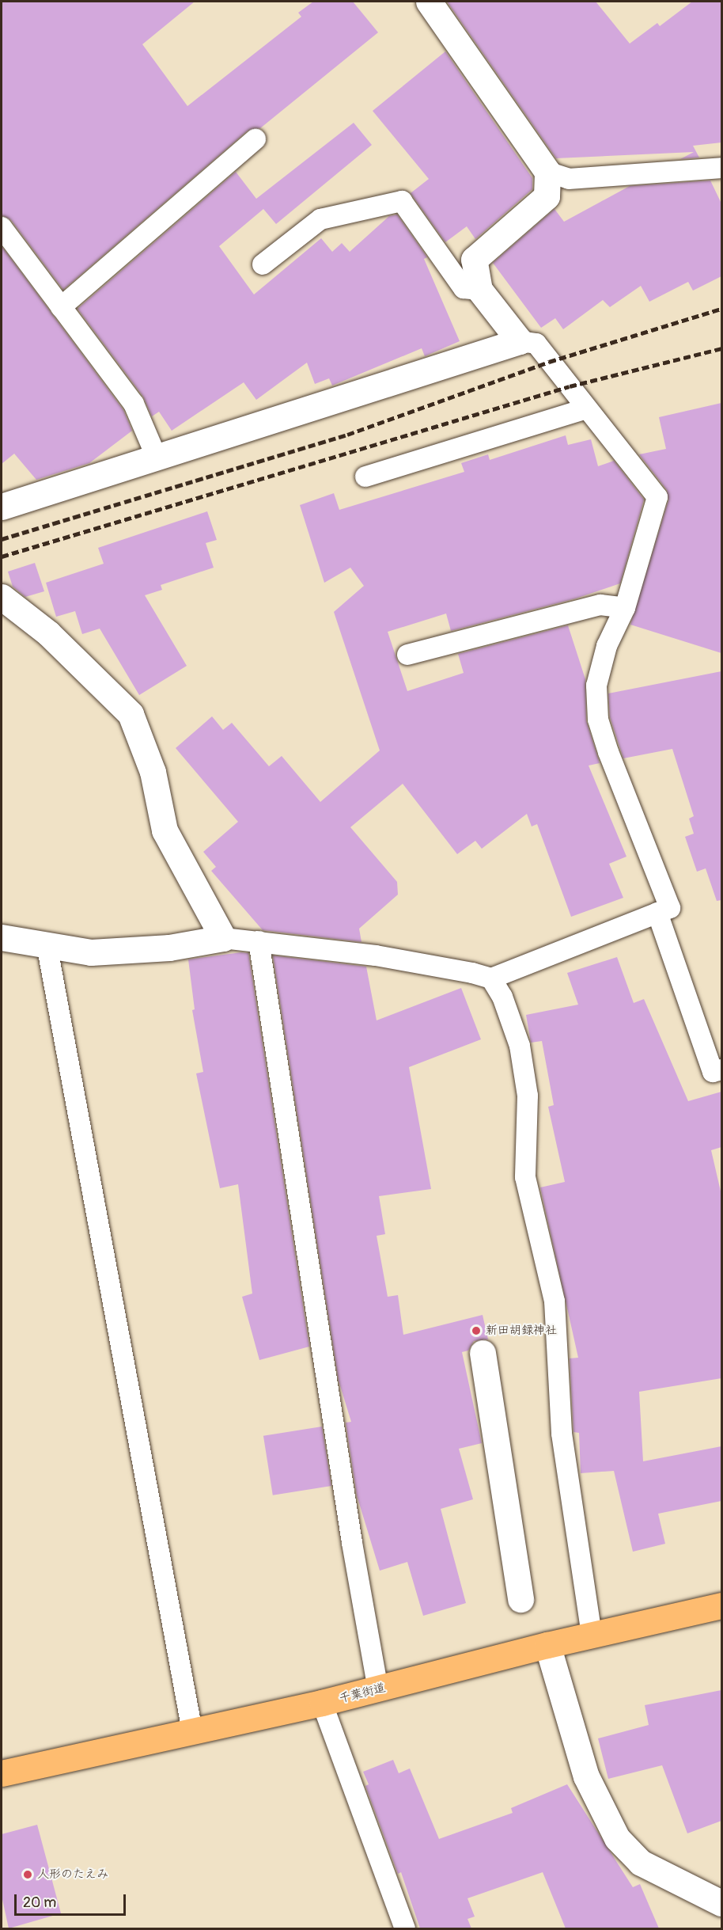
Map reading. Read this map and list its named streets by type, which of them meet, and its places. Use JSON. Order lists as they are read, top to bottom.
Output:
{
  "streets": {
    "highway": ["千葉街道"]
  },
  "places": ["新田胡録神社", "人形のたえみ"],
  "scale_bar": "20 m"
}
